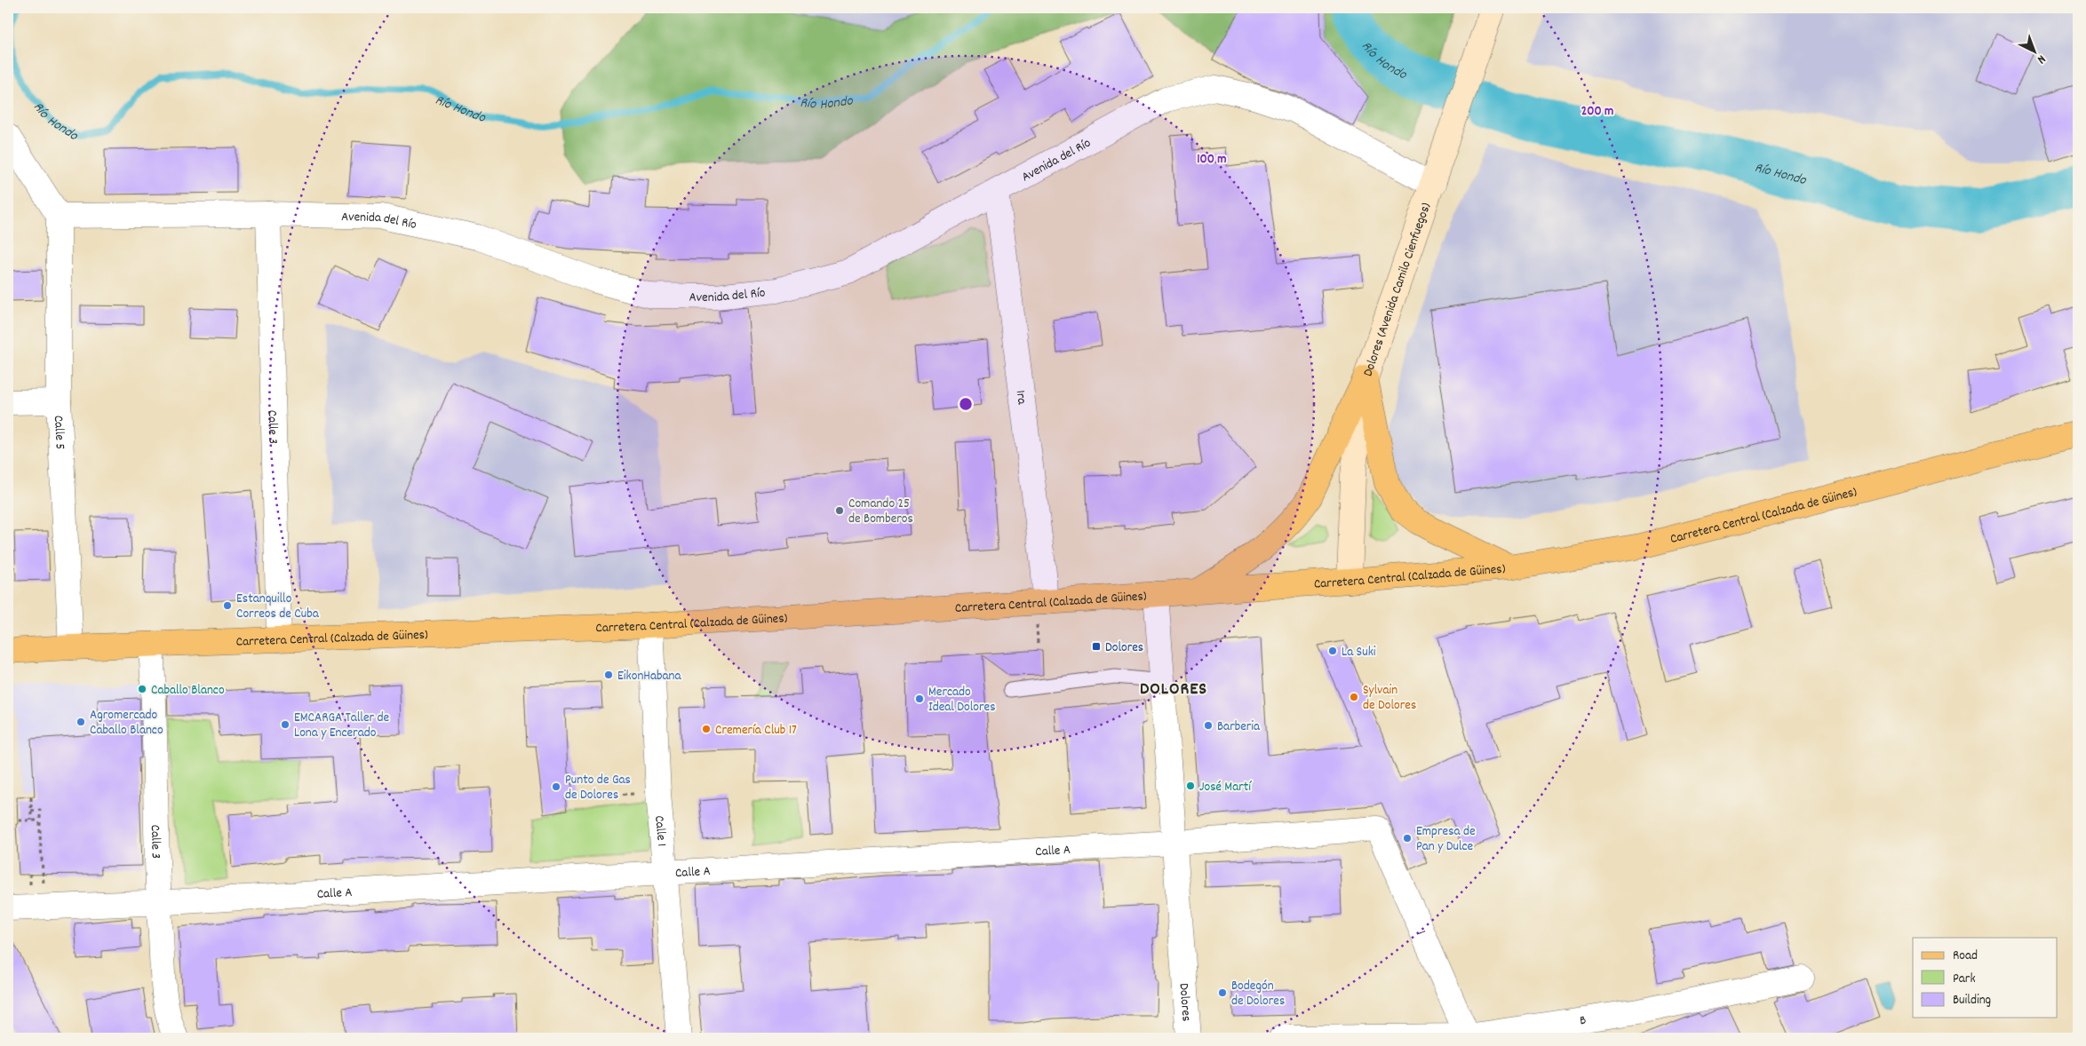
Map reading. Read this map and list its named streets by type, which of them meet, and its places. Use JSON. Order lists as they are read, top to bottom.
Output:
{
  "streets": {
    "main road": ["Dolores (Avenida Camilo Cienfuegos)", "Carretera Central (Calzada de Güines)"],
    "street": [
      "Avenida del Río",
      "1ra",
      "Calle 3",
      "Calle 5",
      "Calle 1",
      "Calle A",
      "1",
      "Dolores",
      "B"
    ]
  },
  "crossings": [
    ["Avenida del Río", "Dolores (Avenida Camilo Cienfuegos)"],
    ["Avenida del Río", "1ra"],
    ["Avenida del Río", "Calle 3"],
    ["Avenida del Río", "Calle 5"],
    ["Dolores (Avenida Camilo Cienfuegos)", "Carretera Central (Calzada de Güines)"],
    ["1ra", "Carretera Central (Calzada de Güines)"],
    ["Calle 3", "Carretera Central (Calzada de Güines)"],
    ["Calle 3", "Calle A"],
    ["Calle 5", "Carretera Central (Calzada de Güines)"],
    ["Carretera Central (Calzada de Güines)", "Calle 1"],
    ["Carretera Central (Calzada de Güines)", "Dolores"],
    ["Calle 1", "Calle A"],
    ["Calle A", "1"],
    ["Calle A", "Dolores"],
    ["1", "B"]
  ],
  "districts": ["DOLORES"],
  "water": ["Río Hondo"],
  "places": {
    "other": [
      "Comando 25 de Bomberos",
      "Estanquillo Correos de Cuba",
      "La Suki",
      "EikonHabana",
      "Caballo Blanco",
      "Sylvain de Dolores",
      "Mercado Ideal Dolores",
      "Agromercado Caballo Blanco",
      "EMCARGA Taller de Lona y Encerado",
      "Barberia",
      "Cremería Club 17",
      "José Martí",
      "Punto de Gas de Dolores",
      "Empresa de Pan y Dulce",
      "Bodegón de Dolores"
    ],
    "transit": ["Dolores"]
  },
  "legend": ["Road", "Park", "Building"],
  "north": "bottom right",
  "rings": ["200 m", "100 m"]
}
